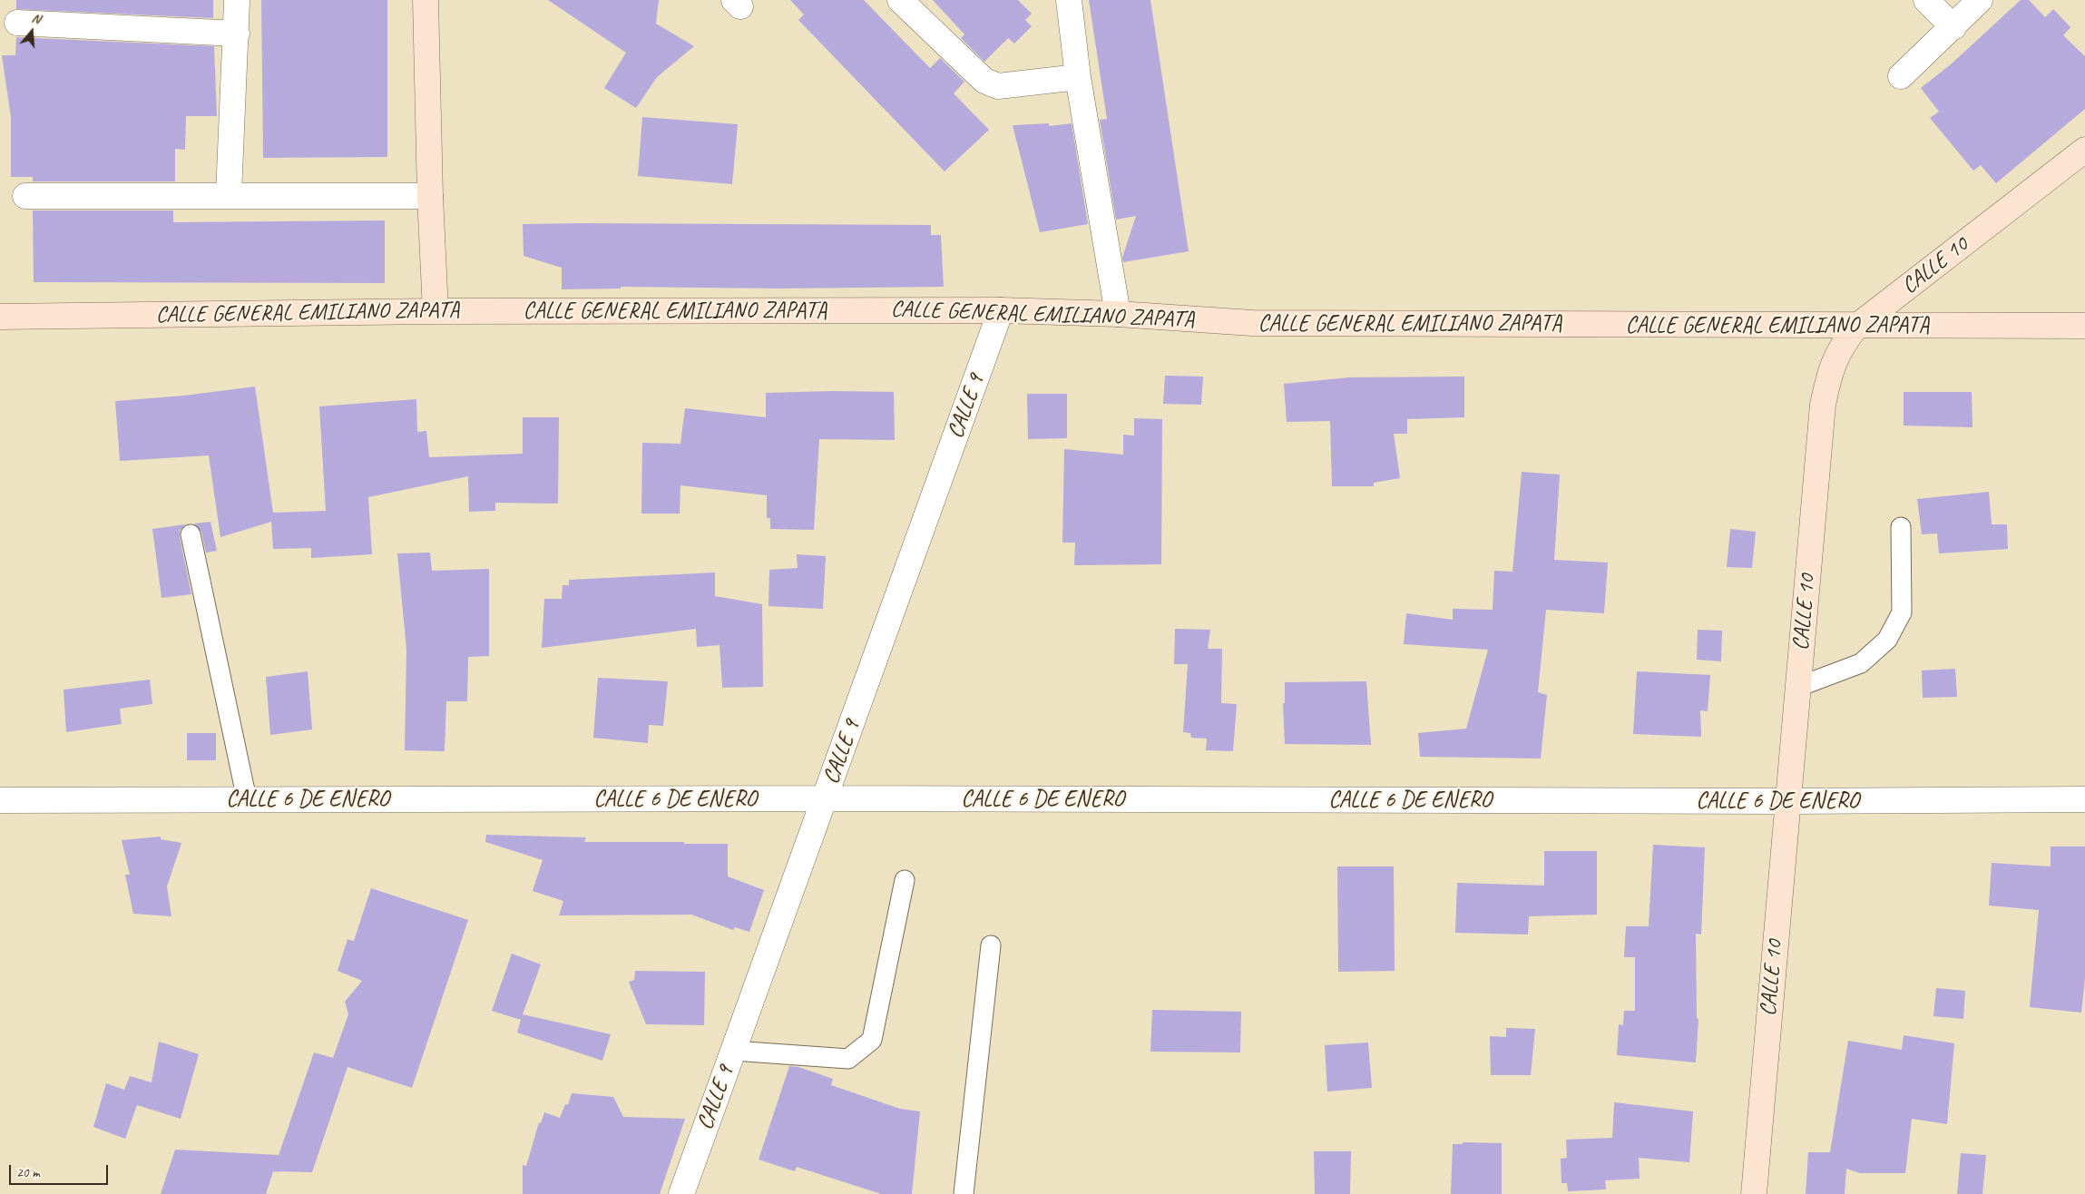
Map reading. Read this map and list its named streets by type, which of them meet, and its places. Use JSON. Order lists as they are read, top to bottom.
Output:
{
  "streets": {
    "street": [
      "CALLE 10",
      "CALLE GENERAL EMILIANO ZAPATA",
      "CALLE 9",
      "CALLE 6 DE ENERO"
    ]
  },
  "crossings": [
    ["CALLE 10", "CALLE GENERAL EMILIANO ZAPATA"],
    ["CALLE 10", "CALLE 6 DE ENERO"],
    ["CALLE GENERAL EMILIANO ZAPATA", "CALLE 9"],
    ["CALLE 9", "CALLE 6 DE ENERO"]
  ],
  "scale_bar": "20 m",
  "north": "top"
}
